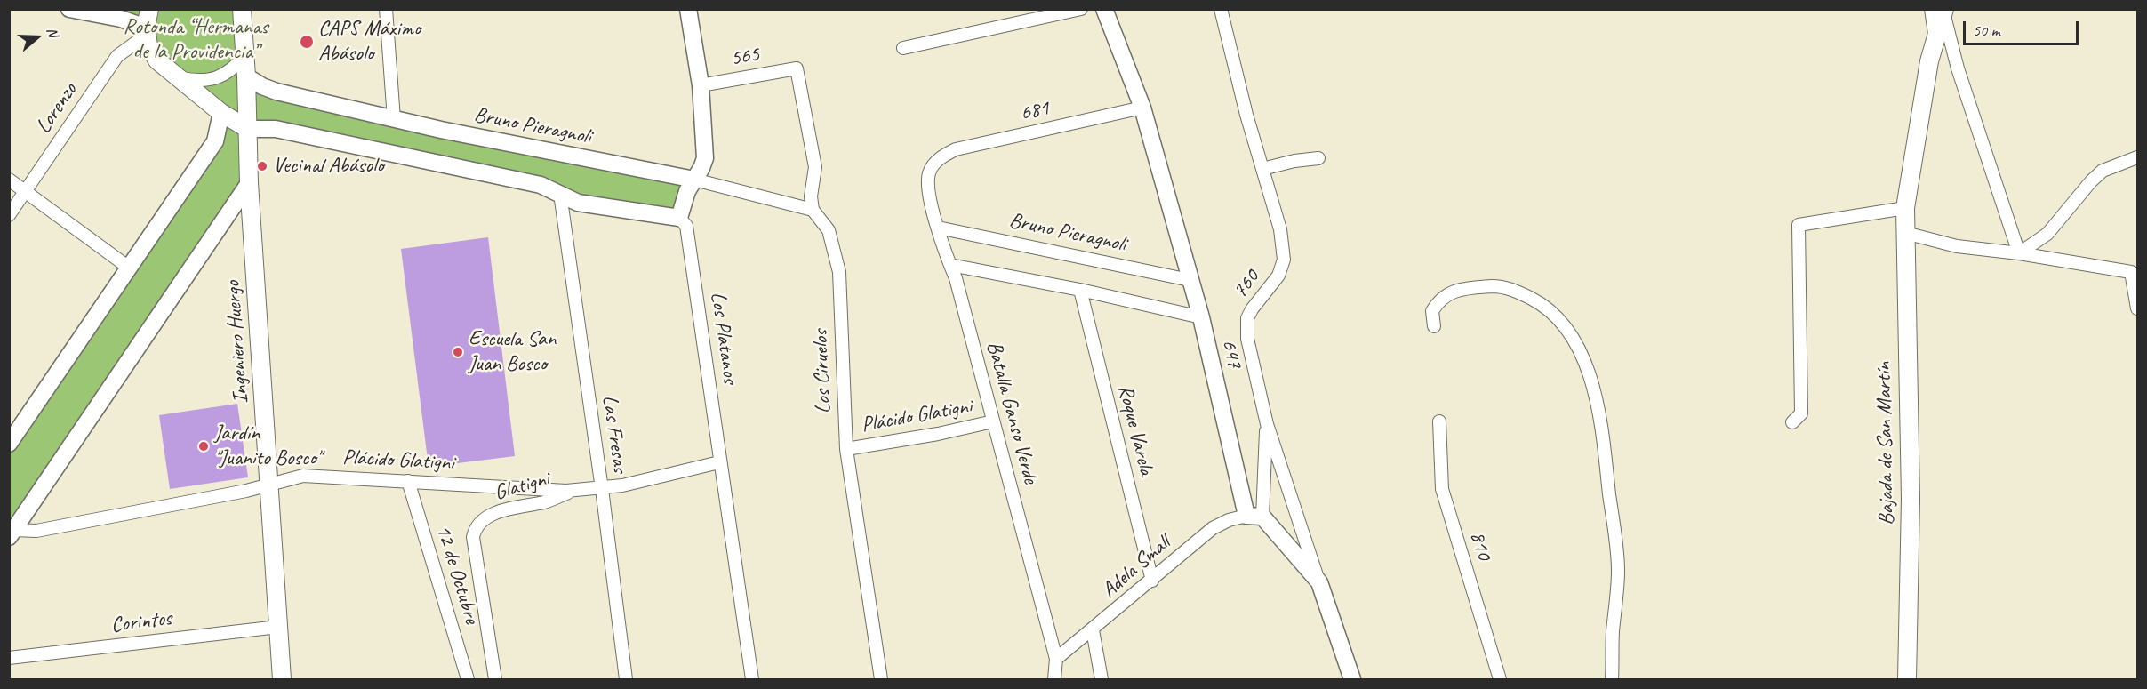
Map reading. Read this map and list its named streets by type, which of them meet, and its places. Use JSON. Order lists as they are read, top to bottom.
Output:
{
  "streets": {
    "main road": ["Ingeniero Huergo", "Bajada de San Martín"],
    "street": [
      "565",
      "Lorenzo",
      "681",
      "Bruno Pieragnoli",
      "760",
      "Los Platanos",
      "647",
      "Los Ciruelos",
      "Batalla Ganso Verde",
      "Plácido Glatigni",
      "Roque Varela",
      "Las Fresas",
      "Glatigni",
      "810",
      "Adela Small",
      "12 de Octubre",
      "Corintos"
    ]
  },
  "crossings": [
    ["565", "Bruno Pieragnoli"],
    ["565", "Los Ciruelos"],
    ["681", "647"],
    ["681", "Batalla Ganso Verde"],
    ["Bruno Pieragnoli", "Ingeniero Huergo"],
    ["Bruno Pieragnoli", "647"],
    ["Bruno Pieragnoli", "Los Ciruelos"],
    ["Bruno Pieragnoli", "Batalla Ganso Verde"],
    ["760", "647"],
    ["Los Platanos", "Plácido Glatigni"],
    ["Ingeniero Huergo", "Plácido Glatigni"],
    ["Ingeniero Huergo", "Corintos"],
    ["647", "Adela Small"],
    ["Los Ciruelos", "Plácido Glatigni"],
    ["Batalla Ganso Verde", "Plácido Glatigni"],
    ["Batalla Ganso Verde", "Adela Small"],
    ["Plácido Glatigni", "Las Fresas"],
    ["Plácido Glatigni", "Glatigni"],
    ["Plácido Glatigni", "12 de Octubre"],
    ["Roque Varela", "Adela Small"],
    ["Glatigni", "12 de Octubre"]
  ],
  "parks": ["Rotonda “Hermanas de la Providencia”"],
  "places": [
    "CAPS Máximo Abásolo",
    "Vecinal Abásolo",
    "Escuela San Juan Bosco",
    "Jardín \"Juanito Bosco\""
  ],
  "scale_bar": "50 m",
  "north": "right"
}
